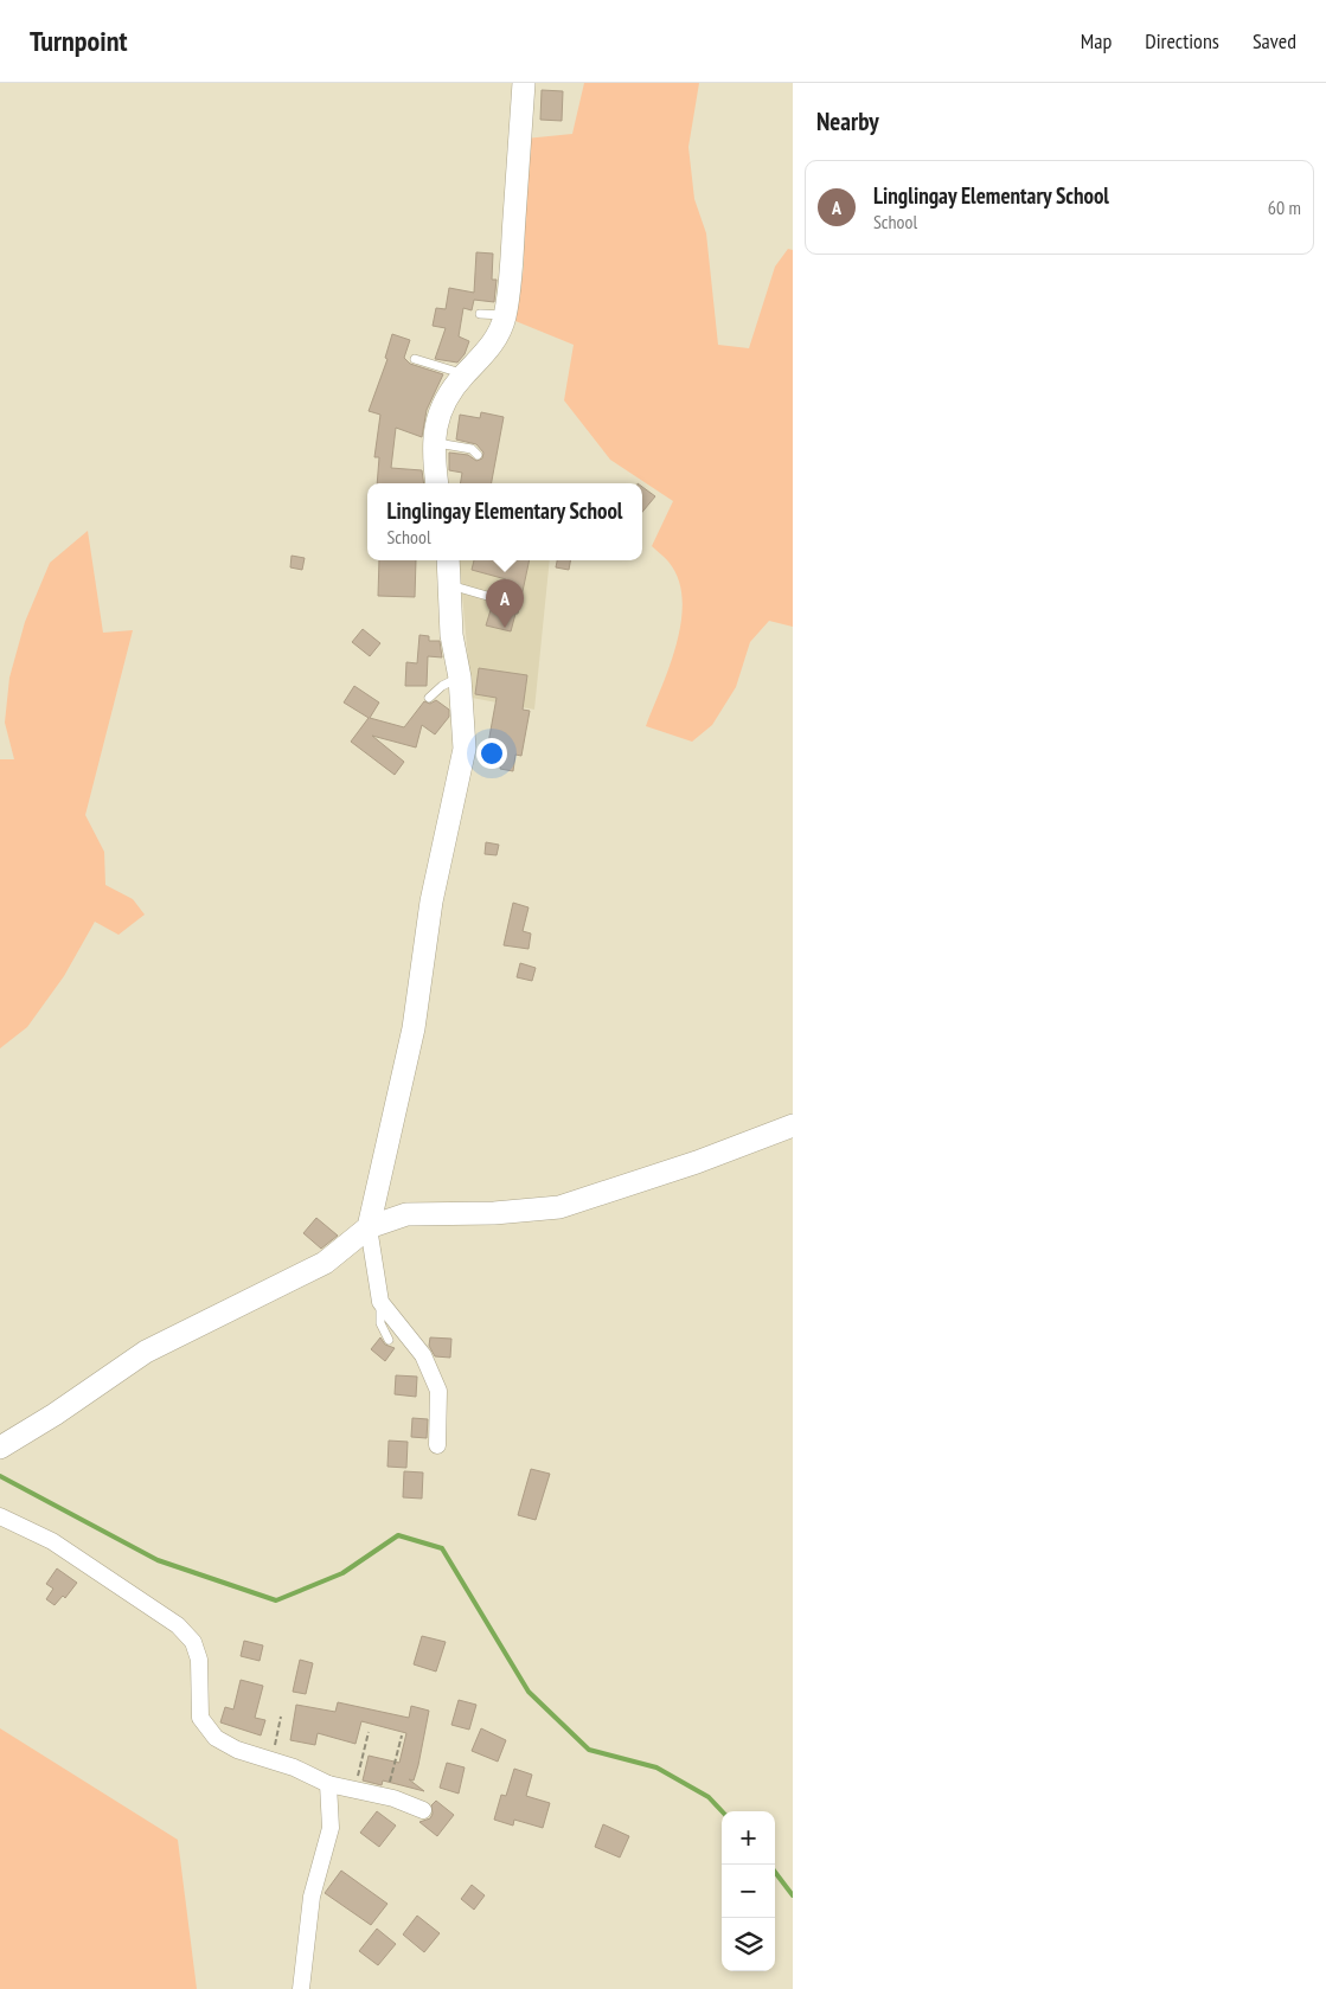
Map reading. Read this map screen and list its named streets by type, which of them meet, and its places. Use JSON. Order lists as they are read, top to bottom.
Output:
{
  "page": {
    "header": "Turnpoint",
    "nav": ["Map", "Directions", "Saved"],
    "heading": "Nearby",
    "list": [
      {
        "mark": "A",
        "name": "Linglingay Elementary School",
        "note": "School",
        "value": "60 m"
      }
    ],
    "popup": ["Linglingay Elementary School", "School"],
    "pins": "A",
    "map_buttons": ["+", "−"]
  }
}
